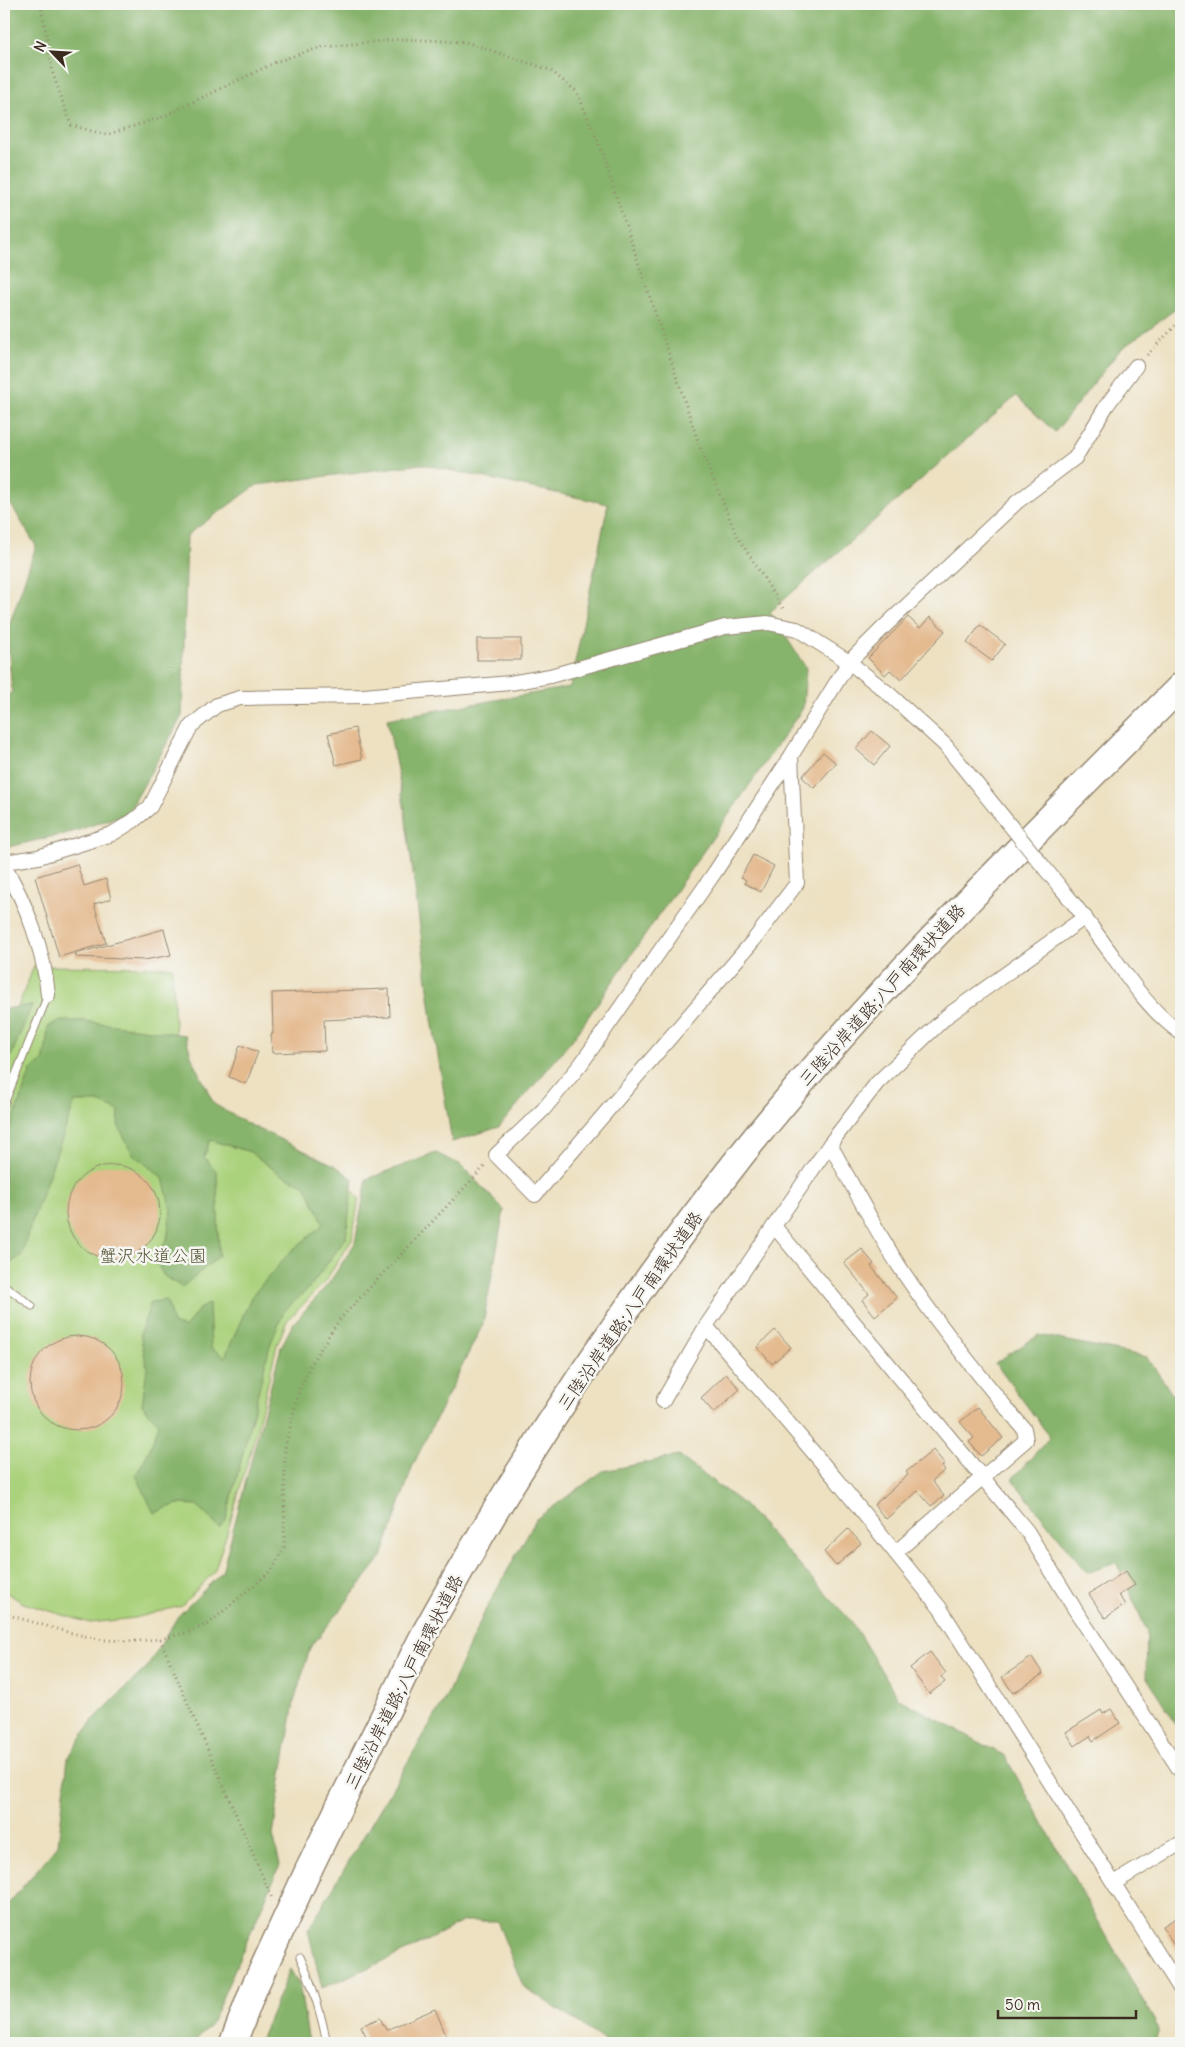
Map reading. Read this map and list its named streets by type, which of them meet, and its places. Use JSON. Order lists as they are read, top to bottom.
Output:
{
  "streets": {
    "highway": ["三陸沿岸道路;八戸南環状道路"]
  },
  "parks": ["蟹沢水道公園"],
  "scale_bar": "50 m",
  "north": "top left"
}
